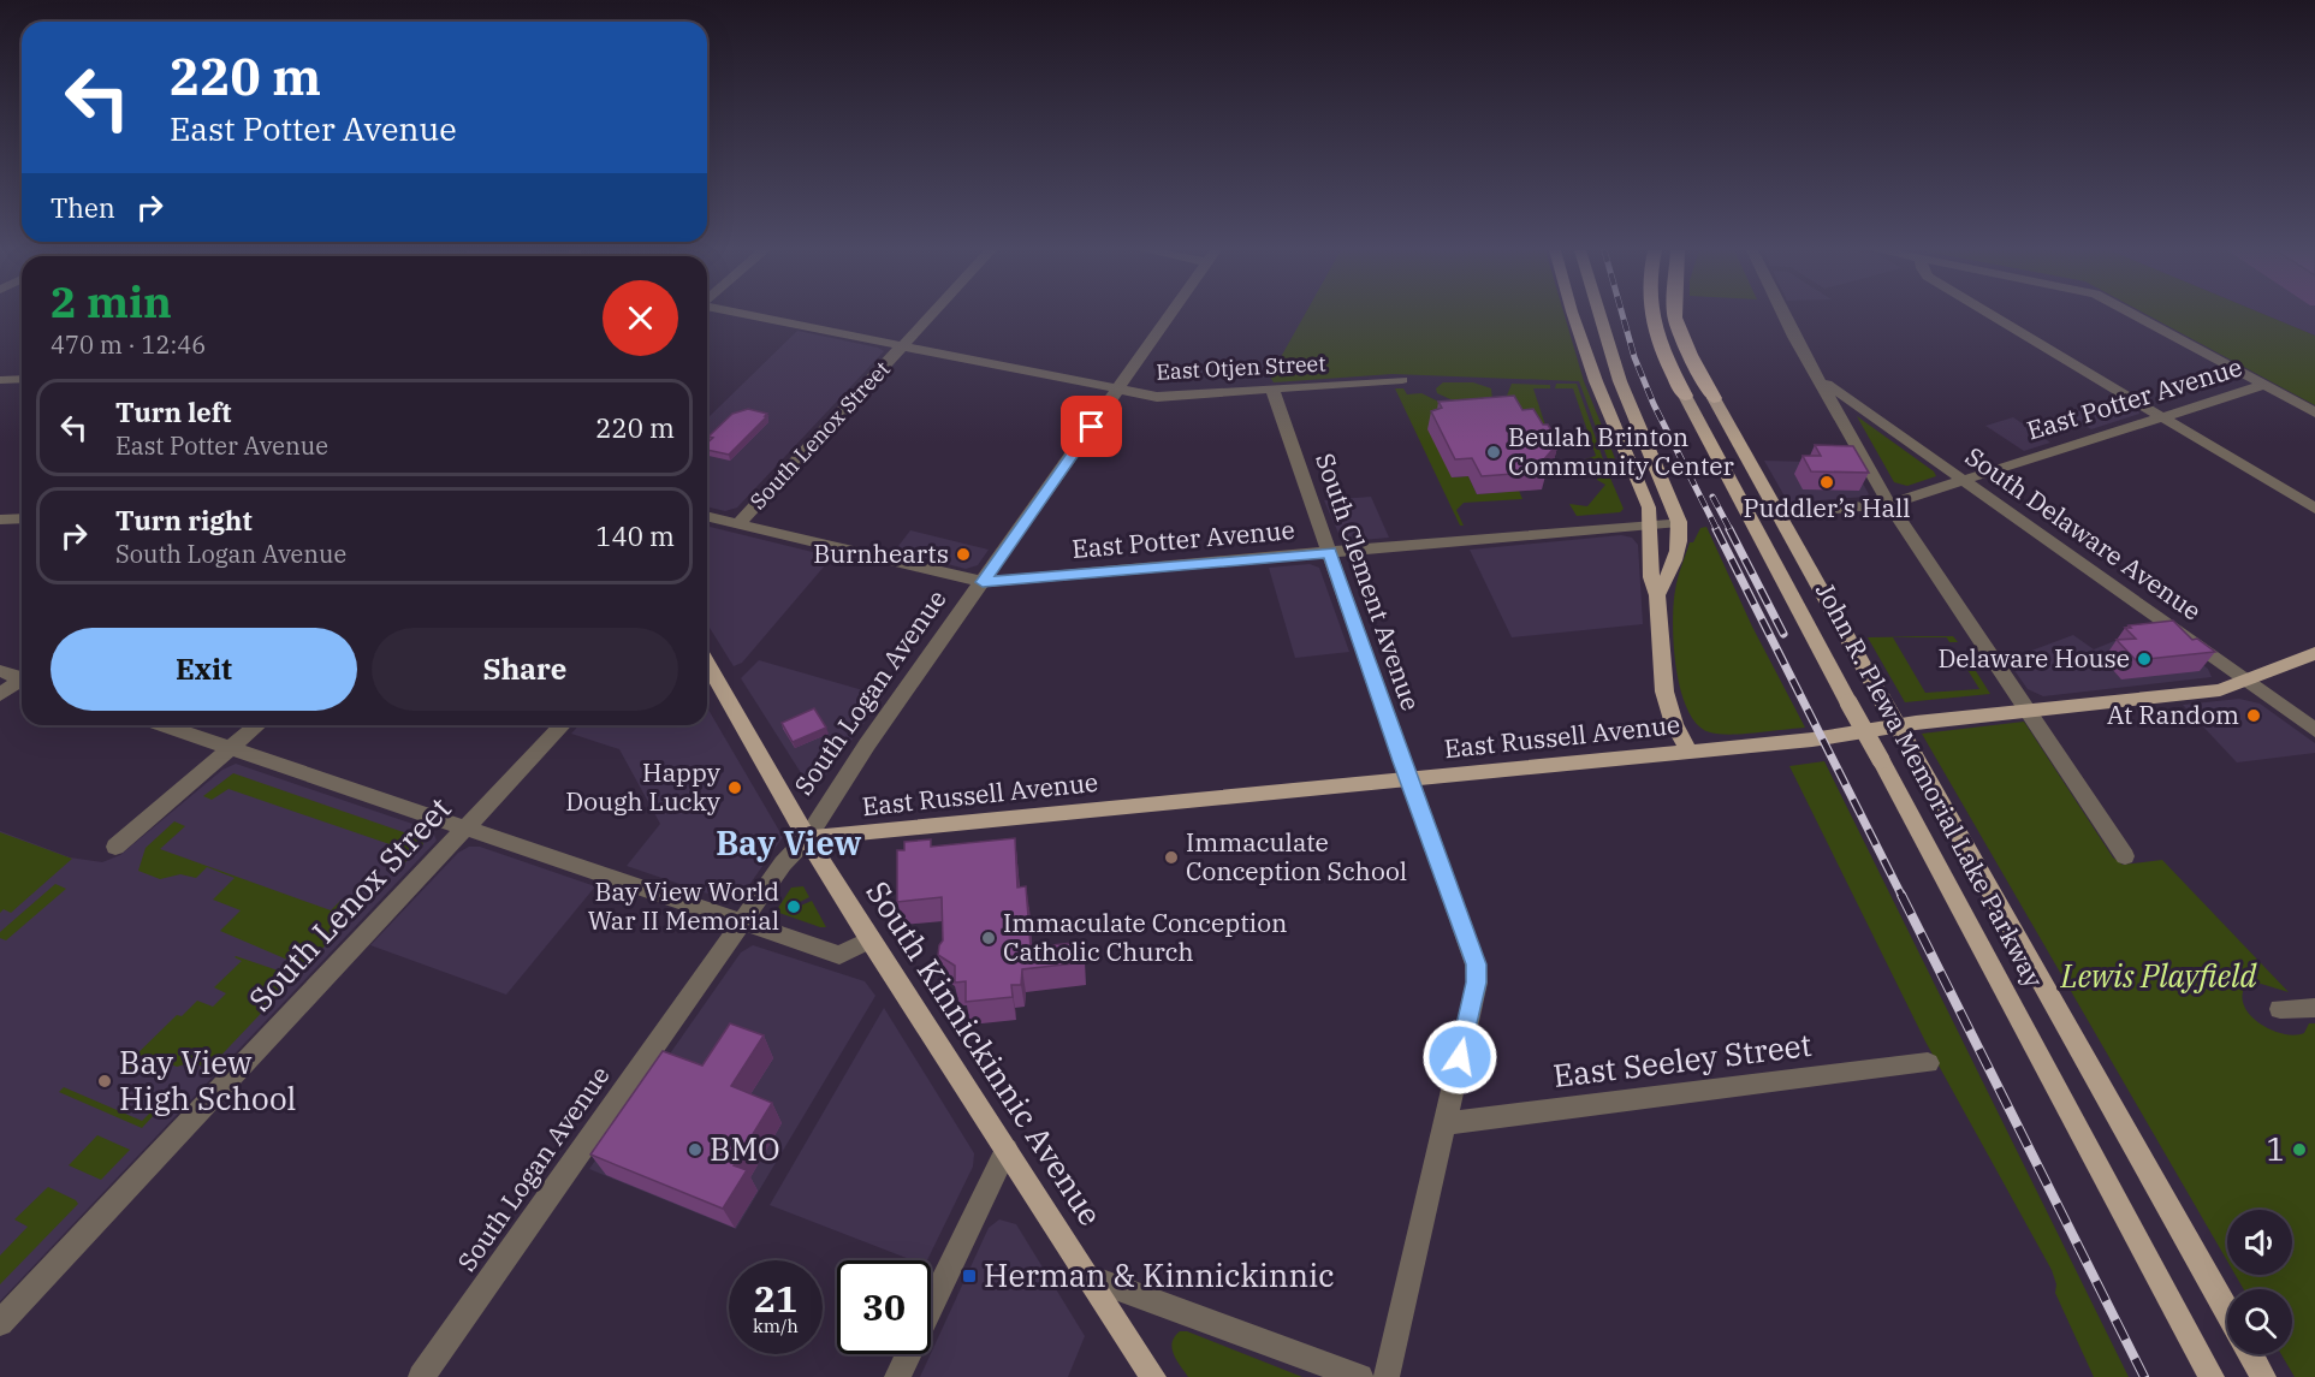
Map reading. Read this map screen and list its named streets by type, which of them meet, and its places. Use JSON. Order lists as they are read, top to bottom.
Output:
{
  "streets": {
    "highway": ["John R. Plewa Memorial Lake Parkway"],
    "main road": ["East Russell Avenue", "South Kinnickinnic Avenue"],
    "street": [
      "East Otjen Street",
      "East Potter Avenue",
      "South Lenox Street",
      "South Delaware Avenue",
      "South Clement Avenue",
      "South Logan Avenue",
      "East Seeley Street"
    ]
  },
  "crossings": [
    ["East Otjen Street", "South Lenox Street"],
    ["East Otjen Street", "South Clement Avenue"],
    ["East Otjen Street", "South Logan Avenue"],
    ["East Potter Avenue", "South Lenox Street"],
    ["East Potter Avenue", "South Delaware Avenue"],
    ["East Potter Avenue", "South Clement Avenue"],
    ["East Potter Avenue", "South Logan Avenue"],
    ["South Delaware Avenue", "East Russell Avenue"],
    ["South Clement Avenue", "East Russell Avenue"],
    ["South Clement Avenue", "East Seeley Street"],
    ["South Logan Avenue", "East Russell Avenue"],
    ["South Logan Avenue", "South Kinnickinnic Avenue"],
    ["East Russell Avenue", "South Kinnickinnic Avenue"]
  ],
  "districts": ["Bay View"],
  "parks": ["Lewis Playfield"],
  "places": {
    "other": [
      "Beulah Brinton Community Center",
      "Puddler’s Hall",
      "Burnhearts",
      "Delaware House",
      "At Random",
      "Happy Dough Lucky",
      "Immaculate Conception School",
      "Bay View World War II Memorial",
      "Immaculate Conception Catholic Church",
      "Bay View High School",
      "BMO",
      "1"
    ],
    "transit": ["Herman & Kinnickinnic"]
  },
  "page": {
    "turn": ["220 m", "East Potter Avenue"],
    "then": "Then",
    "heading": ["2 min", "470 m · 12:46"],
    "list": [
      {
        "name": "Turn left",
        "note": "East Potter Avenue",
        "value": "220 m"
      },
      {
        "name": "Turn right",
        "note": "South Logan Avenue",
        "value": "140 m"
      }
    ],
    "buttons": ["Exit", "Share"],
    "speed": "21 km/h",
    "limit": "30"
  }
}
